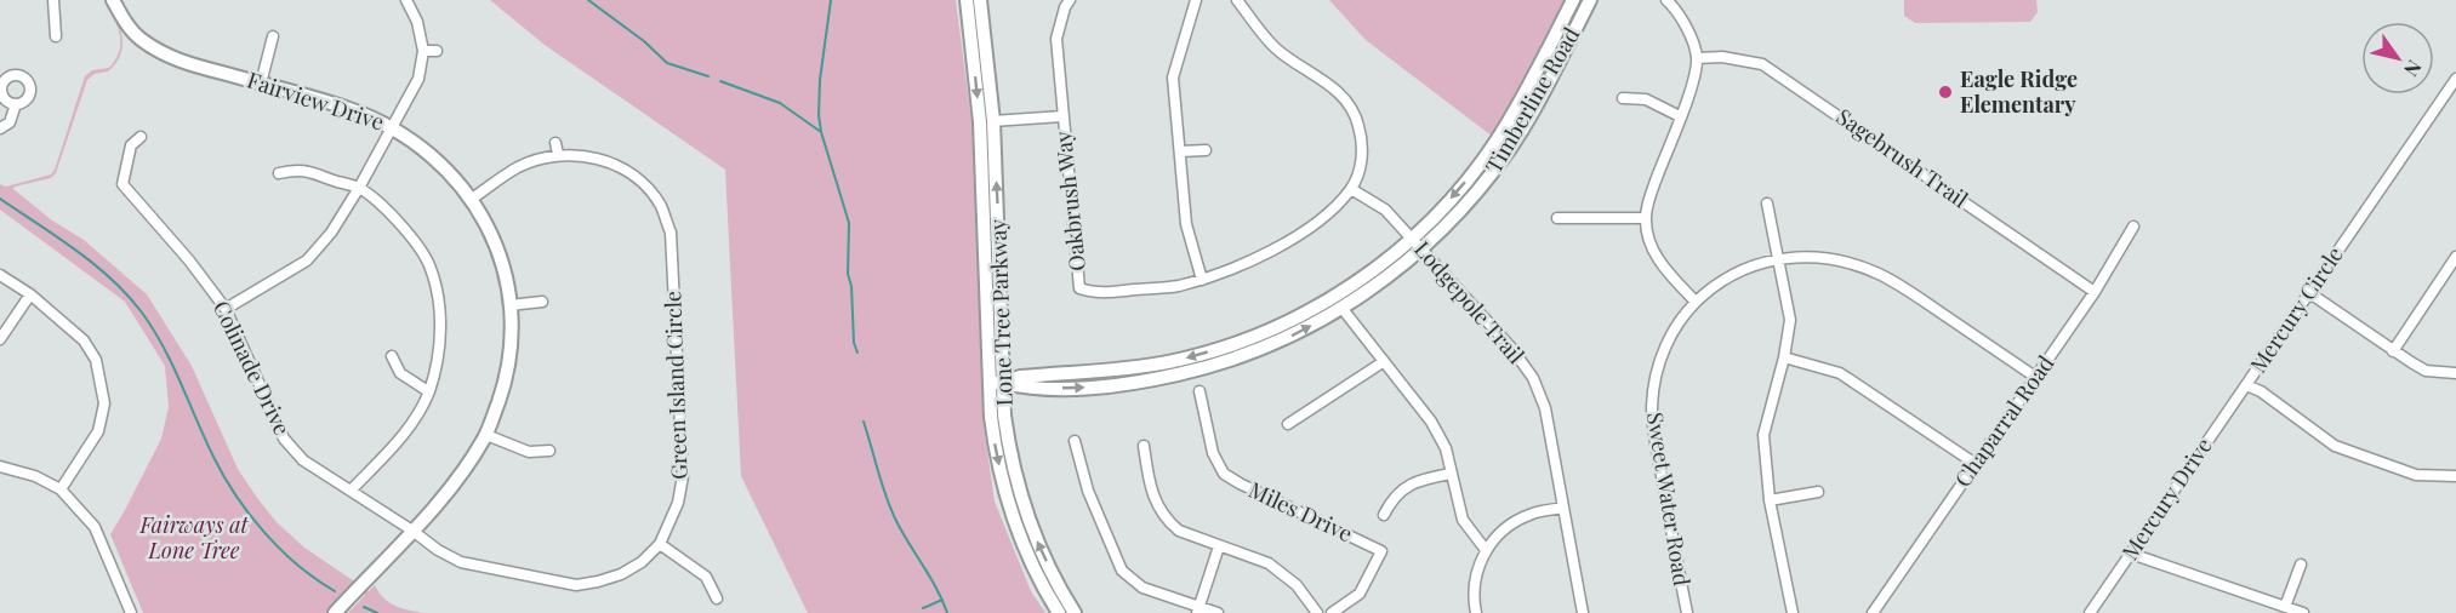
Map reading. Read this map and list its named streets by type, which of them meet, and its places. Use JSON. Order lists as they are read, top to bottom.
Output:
{
  "streets": {
    "street": [
      "Timberline Road",
      "Fairview Drive",
      "Sagebrush Trail",
      "Oakbrush Way",
      "Lodgepole Trail",
      "Mercury Circle",
      "Lone Tree Parkway",
      "Colinade Drive",
      "Green Island Circle",
      "Chaparral Road",
      "Sweet Water Road",
      "Mercury Drive",
      "Miles Drive"
    ]
  },
  "crossings": [
    ["Timberline Road", "Lodgepole Trail"],
    ["Timberline Road", "Lone Tree Parkway"],
    ["Fairview Drive", "Colinade Drive"],
    ["Fairview Drive", "Green Island Circle"],
    ["Sagebrush Trail", "Chaparral Road"],
    ["Oakbrush Way", "Lodgepole Trail"],
    ["Mercury Circle", "Mercury Drive"],
    ["Colinade Drive", "Green Island Circle"],
    ["Chaparral Road", "Sweet Water Road"]
  ],
  "parks": ["Fairways at Lone Tree"],
  "places": ["Eagle Ridge Elementary"],
  "north": "bottom right"
}
